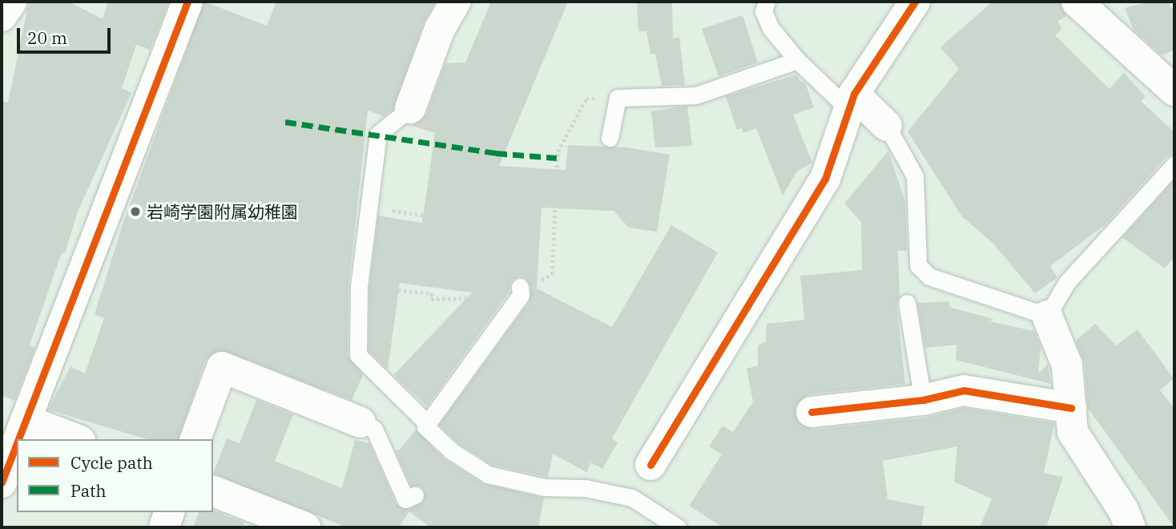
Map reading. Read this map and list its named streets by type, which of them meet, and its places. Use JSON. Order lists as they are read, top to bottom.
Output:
{
  "places": ["岩崎学園附属幼稚園"],
  "legend": ["Cycle path", "Path"],
  "scale_bar": "20 m"
}
